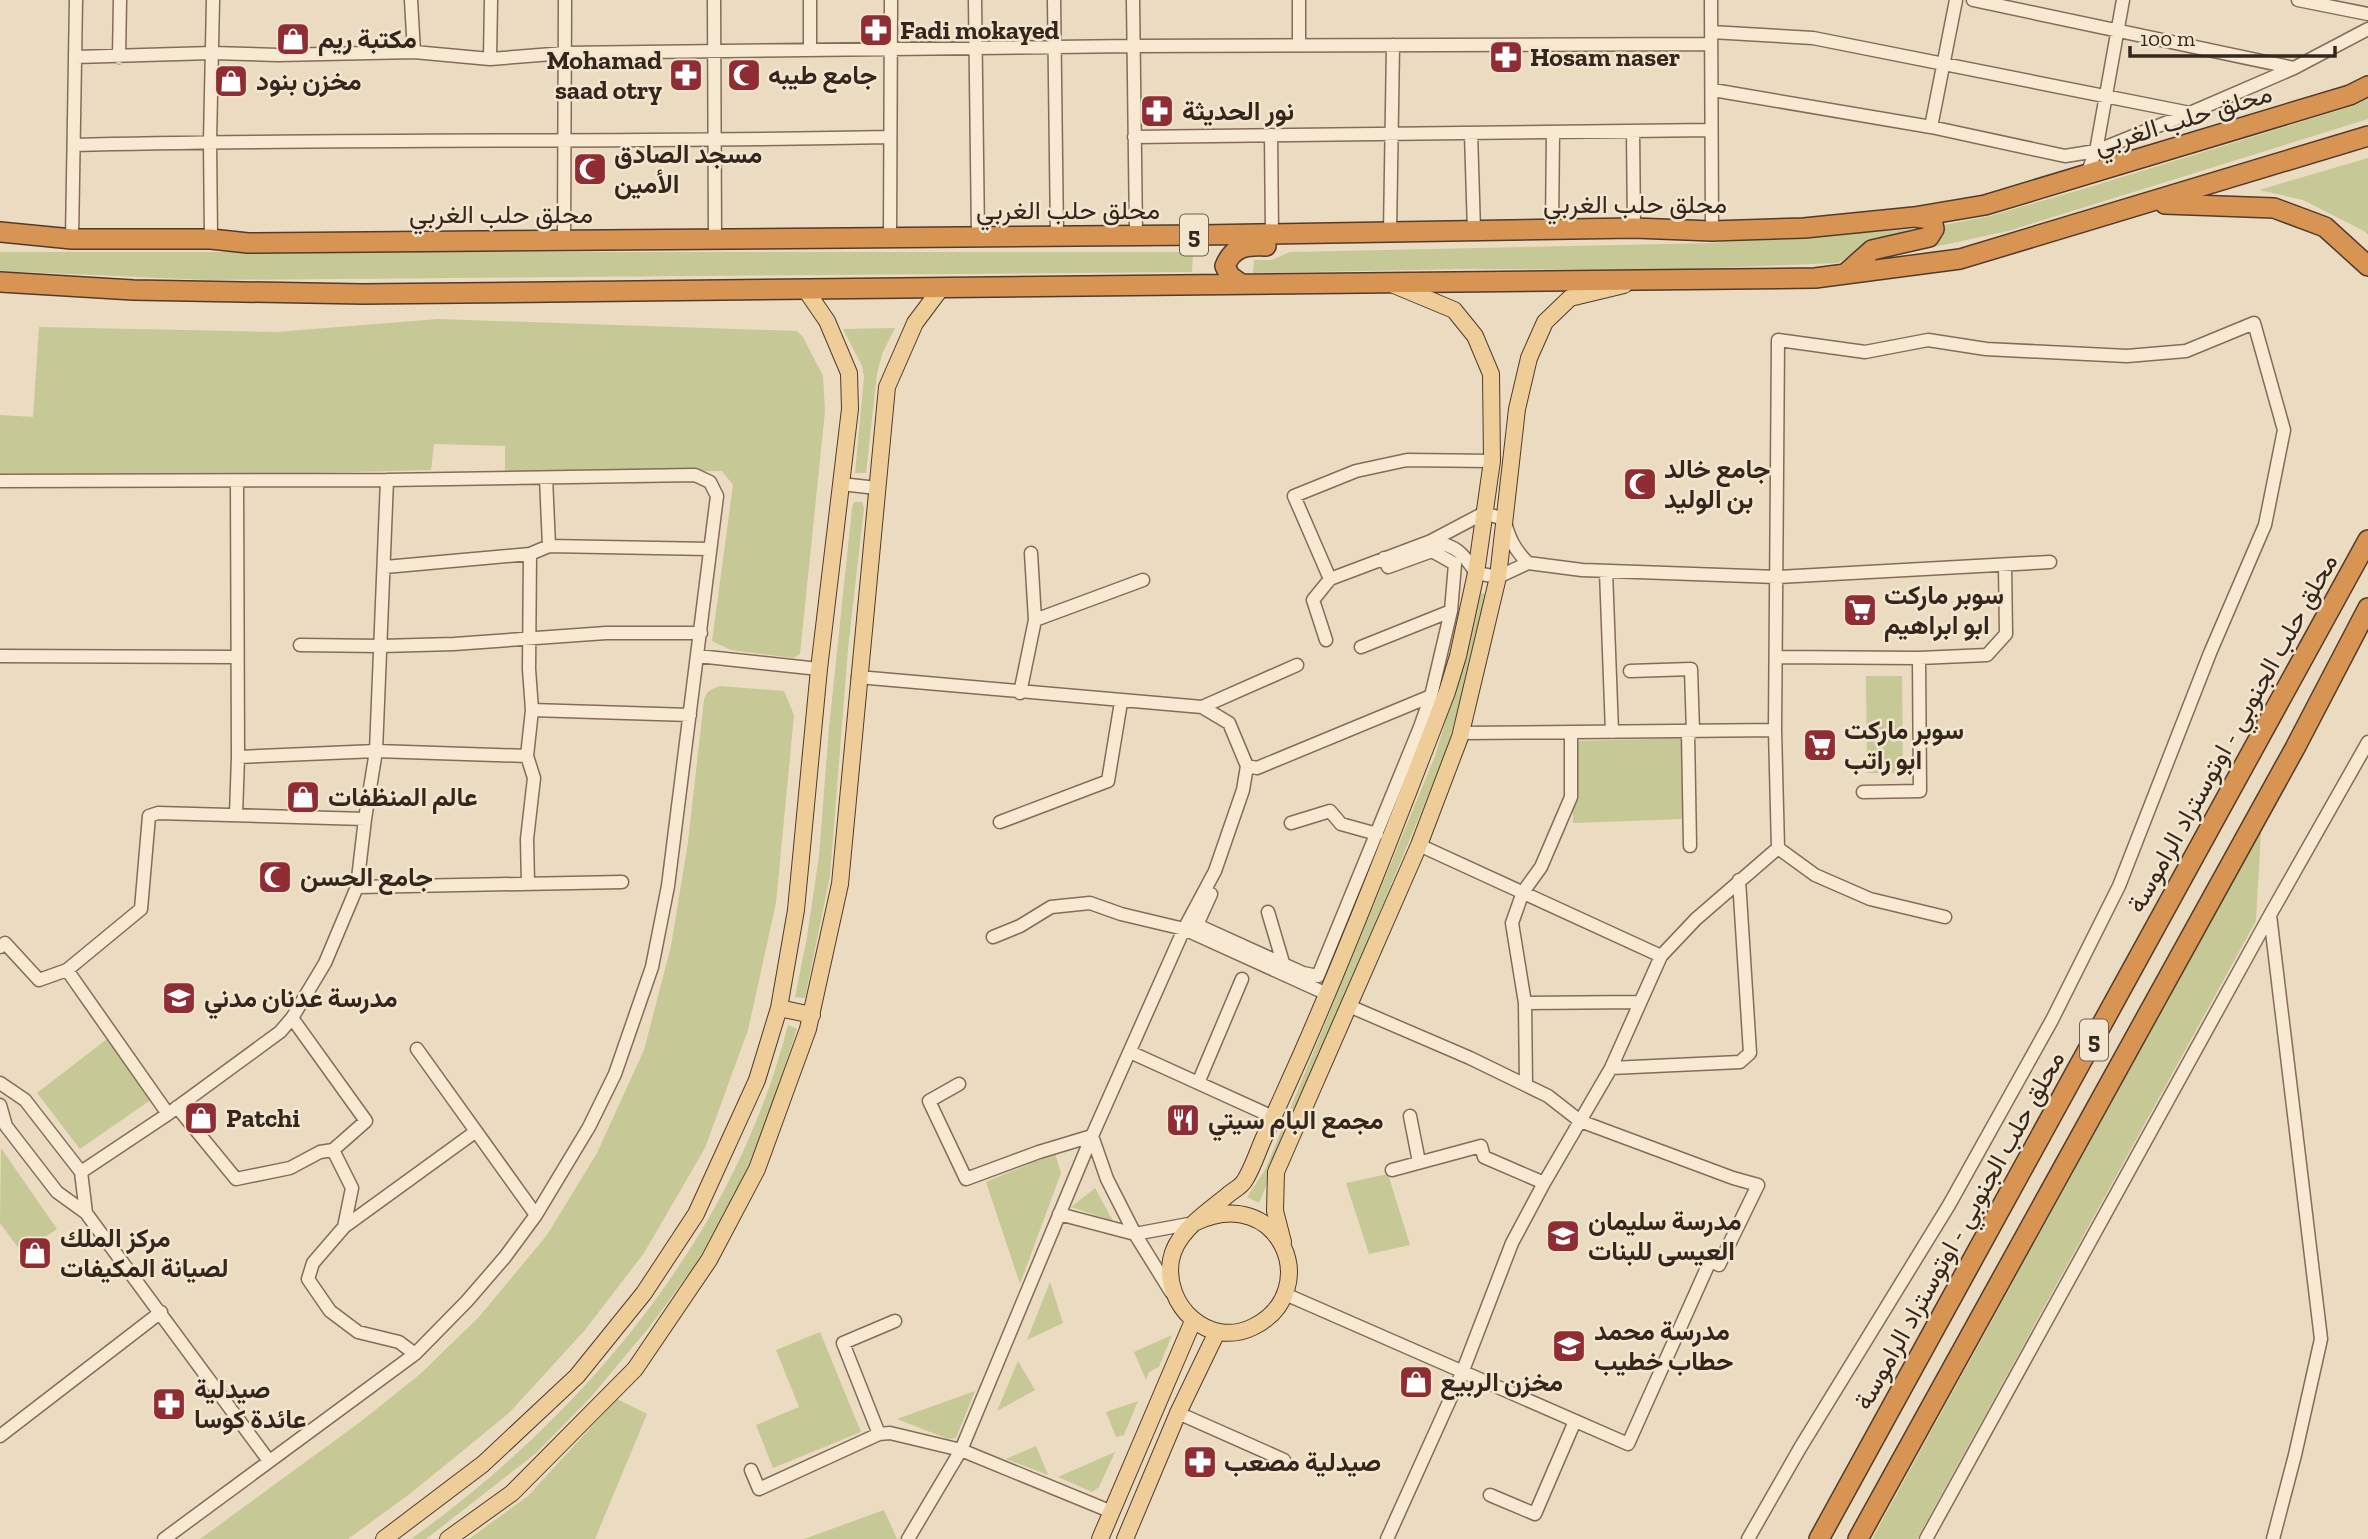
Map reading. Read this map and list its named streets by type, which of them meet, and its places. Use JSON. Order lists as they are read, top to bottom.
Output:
{
  "streets": {
    "highway": ["محلق حلب الغربي", "5", "محلق حلب الجنوبي - اوتوستراد الراموسة"]
  },
  "places": {
    "pharmacy": [
      "Fadi mokayed",
      "Hosam naser",
      "Mohamad saad otry",
      "نور الحديثة",
      "صيدلية عائدة كوسا",
      "صيدلية مصعب"
    ],
    "shop": [
      "مكتبة ريم",
      "مخزن بنود",
      "عالم المنظفات",
      "Patchi",
      "مركز الملك لصيانة المكيفات",
      "مخزن الربيع"
    ],
    "mosque": [
      "جامع طيبه",
      "مسجد الصادق الأمين",
      "جامع خالد بن الوليد",
      "جامع الحسن"
    ],
    "supermarket": ["سوبر ماركت ابو ابراهيم", "سوبر ماركت ابو راتب"],
    "school or university": ["مدرسة عدنان مدني", "مدرسة سليمان العيسى للبنات", "مدرسة محمد حطاب خطيب"],
    "restaurant": ["مجمع البام سيتي"]
  },
  "scale_bar": "100 m"
}
